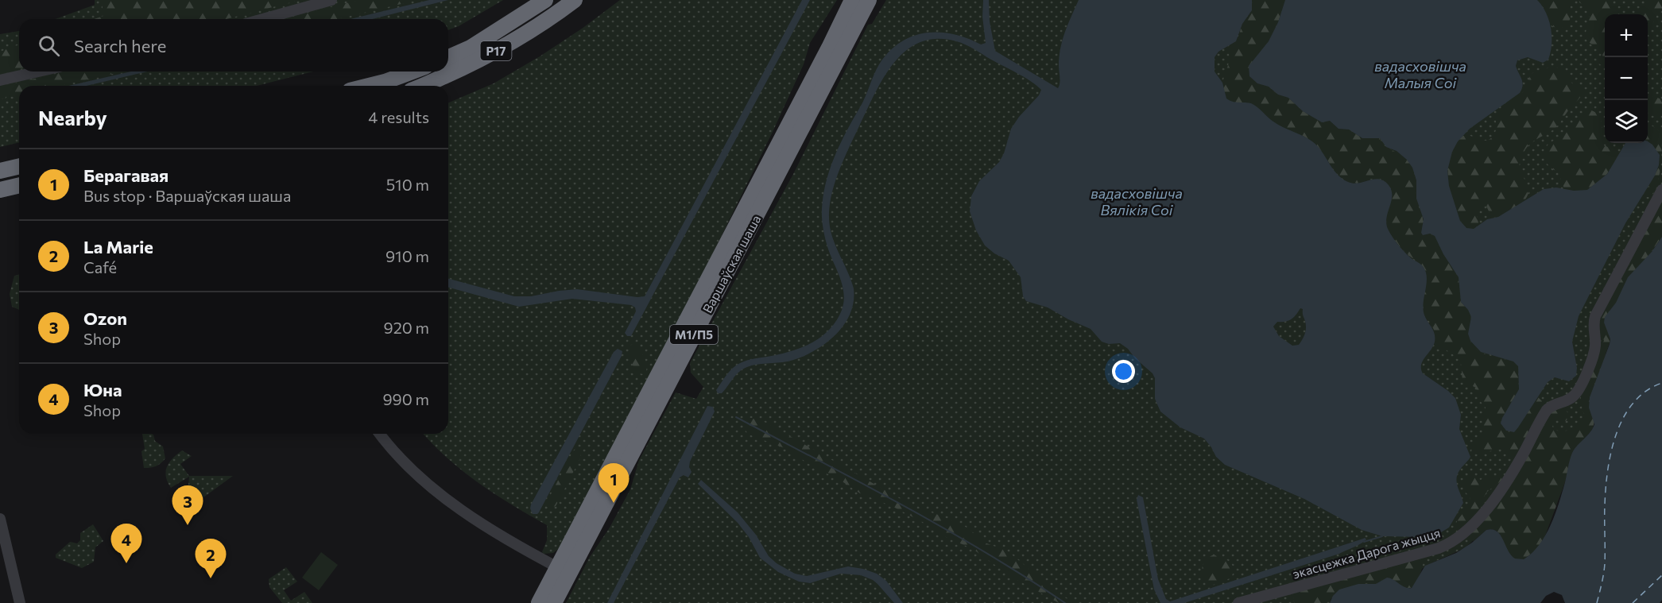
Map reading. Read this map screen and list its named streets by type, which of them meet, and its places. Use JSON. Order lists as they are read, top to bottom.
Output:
{
  "streets": {
    "highway": ["Р17", "Варшаўская шаша", "М1/П5"],
    "street": ["экасцежка Дарога жыцця"]
  },
  "water": ["вадасховішча Малыя Соі", "вадасховішча Вялікія Соі"],
  "page": {
    "map_buttons": ["+", "−"],
    "search": "Search here",
    "heading": ["Nearby", "4 results"],
    "list": [
      {
        "mark": "1",
        "name": "Берагавая",
        "note": "Bus stop · Варшаўская шаша",
        "value": "510 m"
      },
      {
        "mark": "2",
        "name": "La Marie",
        "note": "Café",
        "value": "910 m"
      },
      {
        "mark": "3",
        "name": "Ozon",
        "note": "Shop",
        "value": "920 m"
      },
      {
        "mark": "4",
        "name": "Юна",
        "note": "Shop",
        "value": "990 m"
      }
    ],
    "pins": [
      "1",
      "3",
      "4",
      "2"
    ]
  }
}
